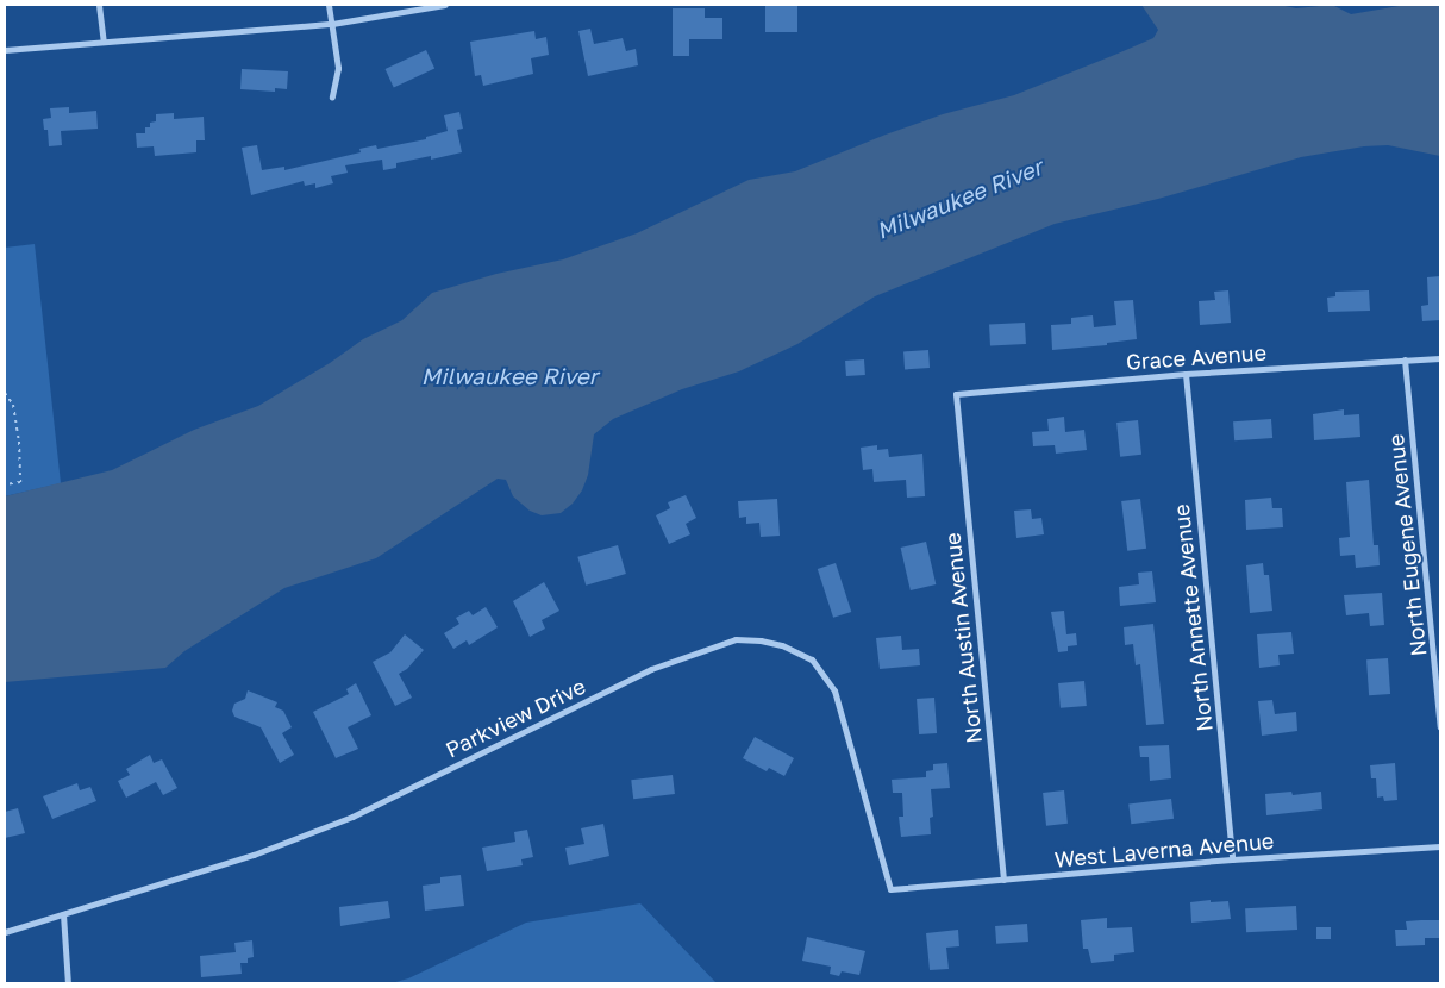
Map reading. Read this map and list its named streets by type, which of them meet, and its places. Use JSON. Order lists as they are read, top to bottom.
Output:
{
  "streets": {
    "street": [
      "Grace Avenue",
      "North Eugene Avenue",
      "North Annette Avenue",
      "North Austin Avenue",
      "Parkview Drive",
      "West Laverna Avenue"
    ]
  },
  "crossings": [
    ["Grace Avenue", "North Eugene Avenue"],
    ["Grace Avenue", "North Annette Avenue"],
    ["Grace Avenue", "North Austin Avenue"],
    ["North Annette Avenue", "West Laverna Avenue"],
    ["North Austin Avenue", "West Laverna Avenue"],
    ["Parkview Drive", "West Laverna Avenue"]
  ],
  "water": ["Milwaukee River"]
}
